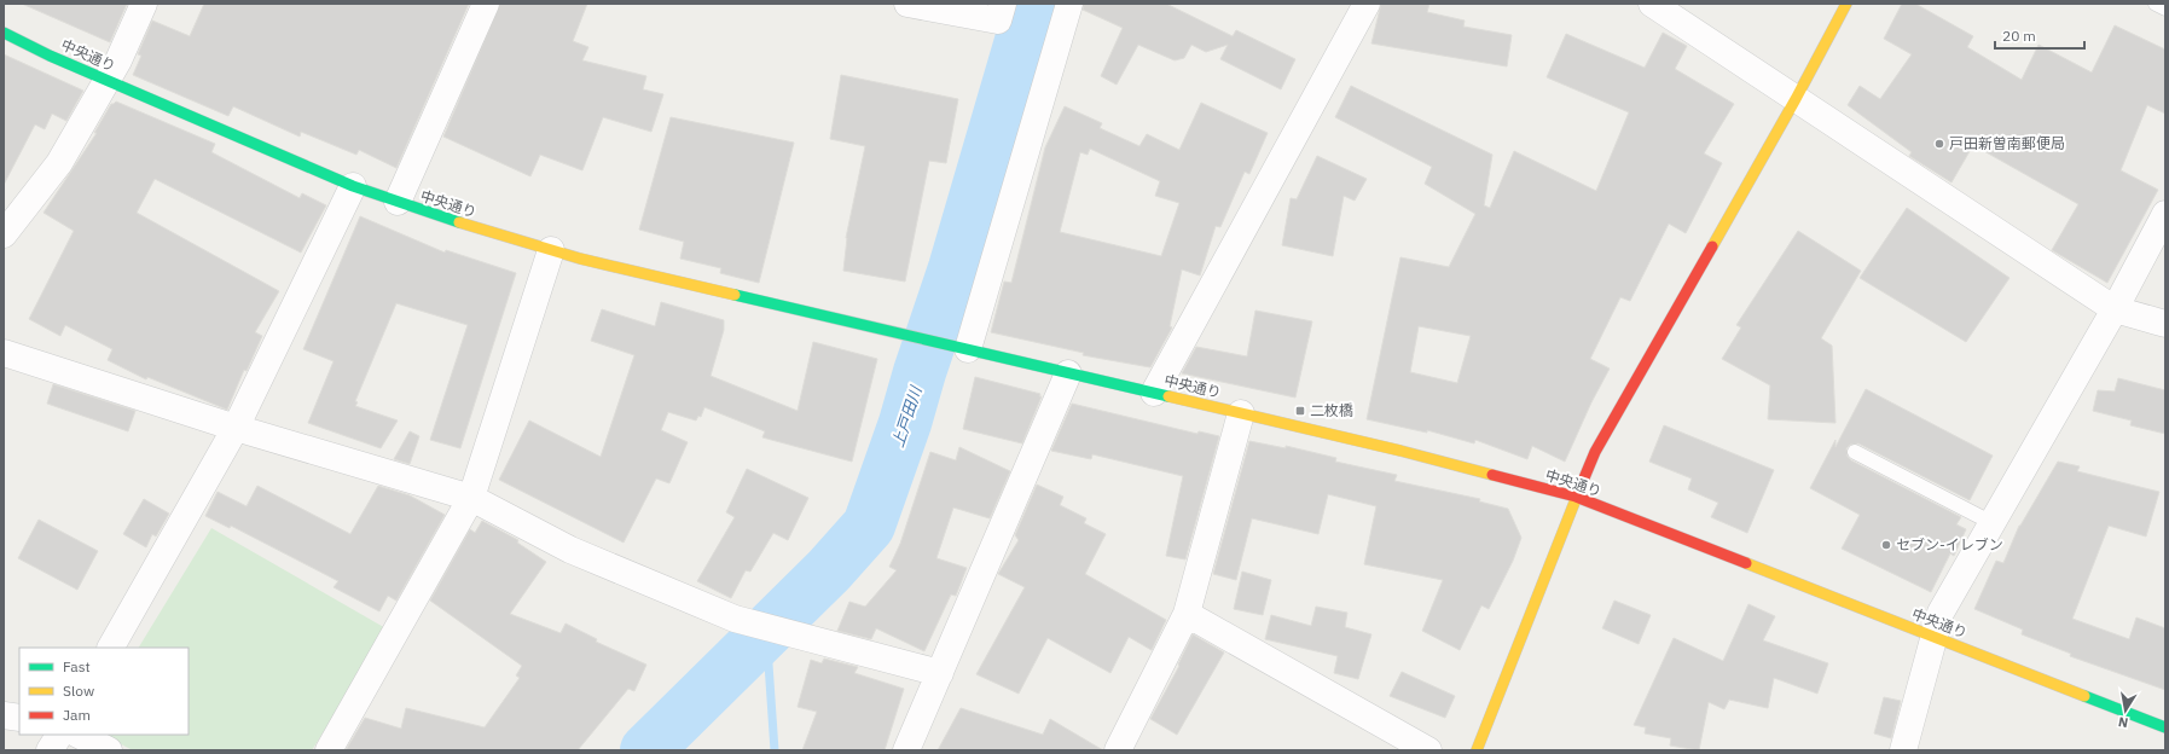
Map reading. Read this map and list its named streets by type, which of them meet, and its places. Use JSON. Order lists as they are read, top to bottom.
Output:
{
  "streets": {
    "street": ["中央通り"]
  },
  "water": ["上戸田川"],
  "places": {
    "other": ["戸田新曽南郵便局", "セブン-イレブン"],
    "transit": ["二枚橋"]
  },
  "legend": ["Fast", "Slow", "Jam"],
  "scale_bar": "20 m",
  "north": "bottom"
}
